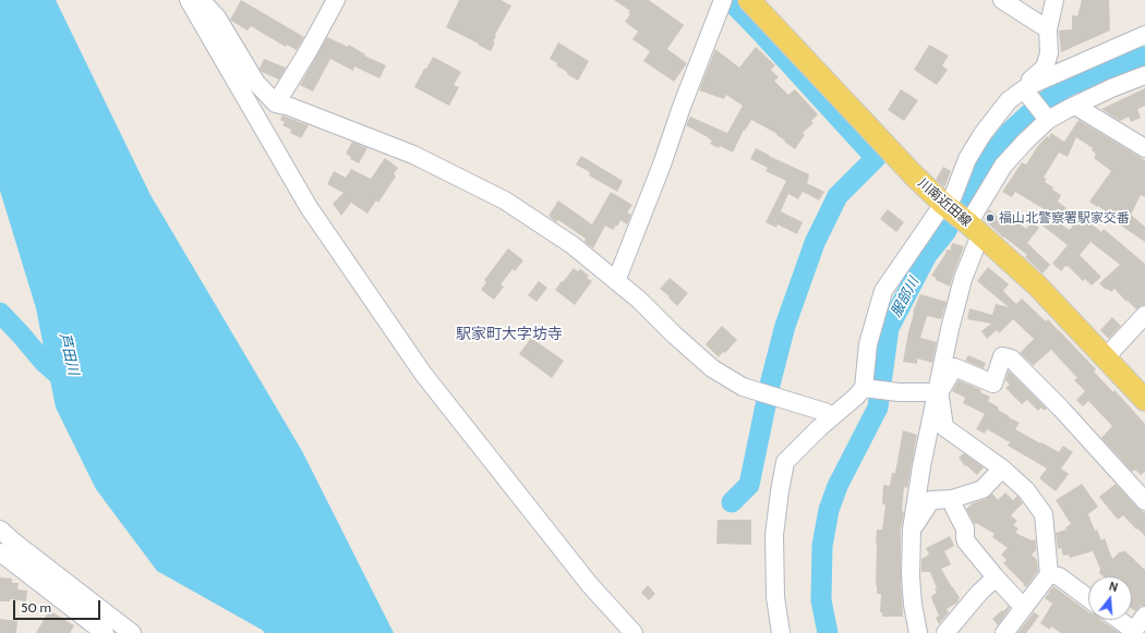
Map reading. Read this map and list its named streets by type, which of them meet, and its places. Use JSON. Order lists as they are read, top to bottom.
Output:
{
  "streets": {
    "main road": ["川南近田線"]
  },
  "districts": ["駅家町大字坊寺"],
  "water": ["服部川", "芦田川"],
  "places": ["福山北警察署駅家交番"],
  "scale_bar": "50 m",
  "north": "top"
}
